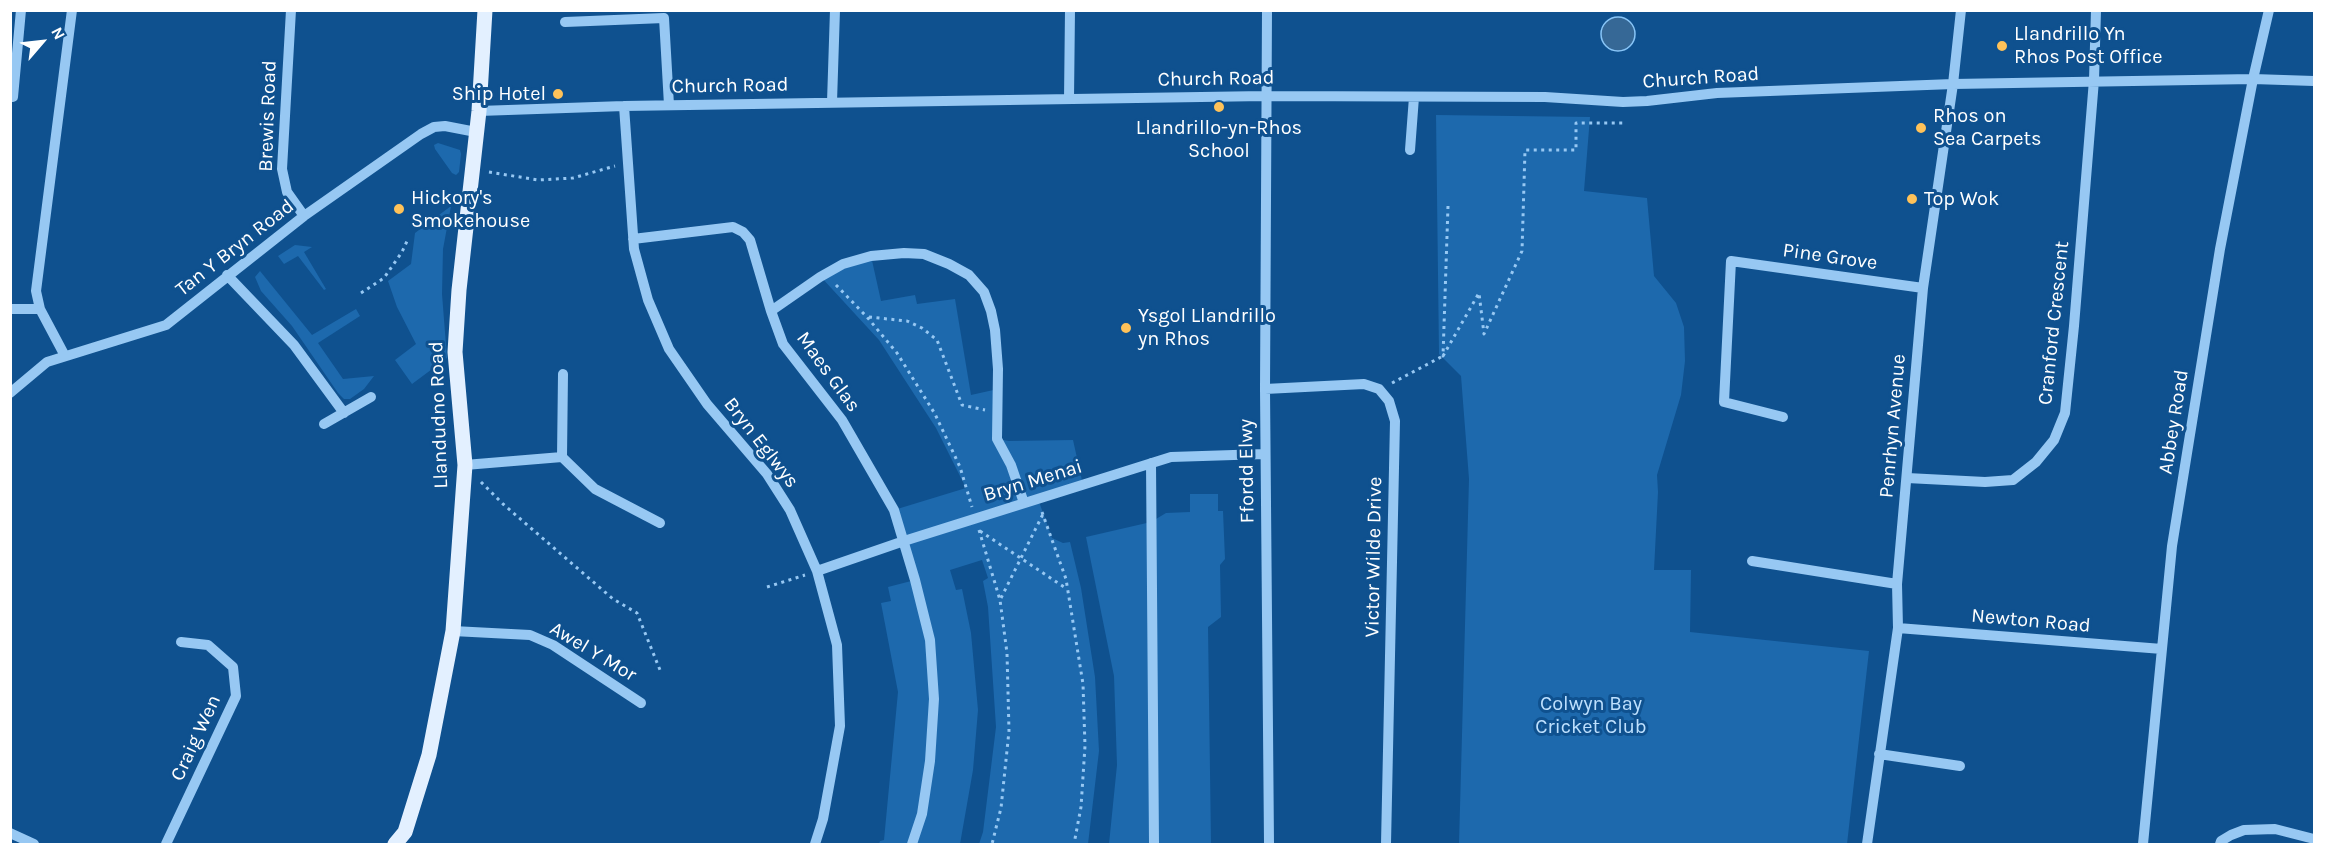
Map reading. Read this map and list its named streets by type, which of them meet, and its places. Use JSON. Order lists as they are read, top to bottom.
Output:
{
  "streets": {
    "main road": ["Llandudno Road"],
    "street": [
      "Church Road",
      "Brewis Road",
      "Tan Y Bryn Road",
      "Pine Grove",
      "Cranford Crescent",
      "Maes Glas",
      "Abbey Road",
      "Penrhyn Avenue",
      "Bryn Eglwys",
      "Ffordd Elwy",
      "Bryn Menai",
      "Victor Wilde Drive",
      "Newton Road",
      "Awel Y Mor",
      "Craig Wen"
    ]
  },
  "crossings": [
    ["Church Road", "Cranford Crescent"],
    ["Church Road", "Llandudno Road"],
    ["Church Road", "Abbey Road"],
    ["Church Road", "Penrhyn Avenue"],
    ["Church Road", "Bryn Eglwys"],
    ["Church Road", "Ffordd Elwy"],
    ["Brewis Road", "Tan Y Bryn Road"],
    ["Tan Y Bryn Road", "Llandudno Road"],
    ["Pine Grove", "Penrhyn Avenue"],
    ["Cranford Crescent", "Penrhyn Avenue"],
    ["Maes Glas", "Bryn Eglwys"],
    ["Maes Glas", "Bryn Menai"],
    ["Llandudno Road", "Awel Y Mor"],
    ["Abbey Road", "Newton Road"],
    ["Penrhyn Avenue", "Newton Road"],
    ["Bryn Eglwys", "Bryn Menai"],
    ["Ffordd Elwy", "Bryn Menai"]
  ],
  "parks": ["Colwyn Bay Cricket Club"],
  "places": [
    "Llandrillo Yn Rhos Post Office",
    "Ship Hotel",
    "Llandrillo-yn-Rhos School",
    "Rhos on Sea Carpets",
    "Top Wok",
    "Hickory's Smokehouse",
    "Ysgol Llandrillo yn Rhos"
  ],
  "north": "top right"
}
